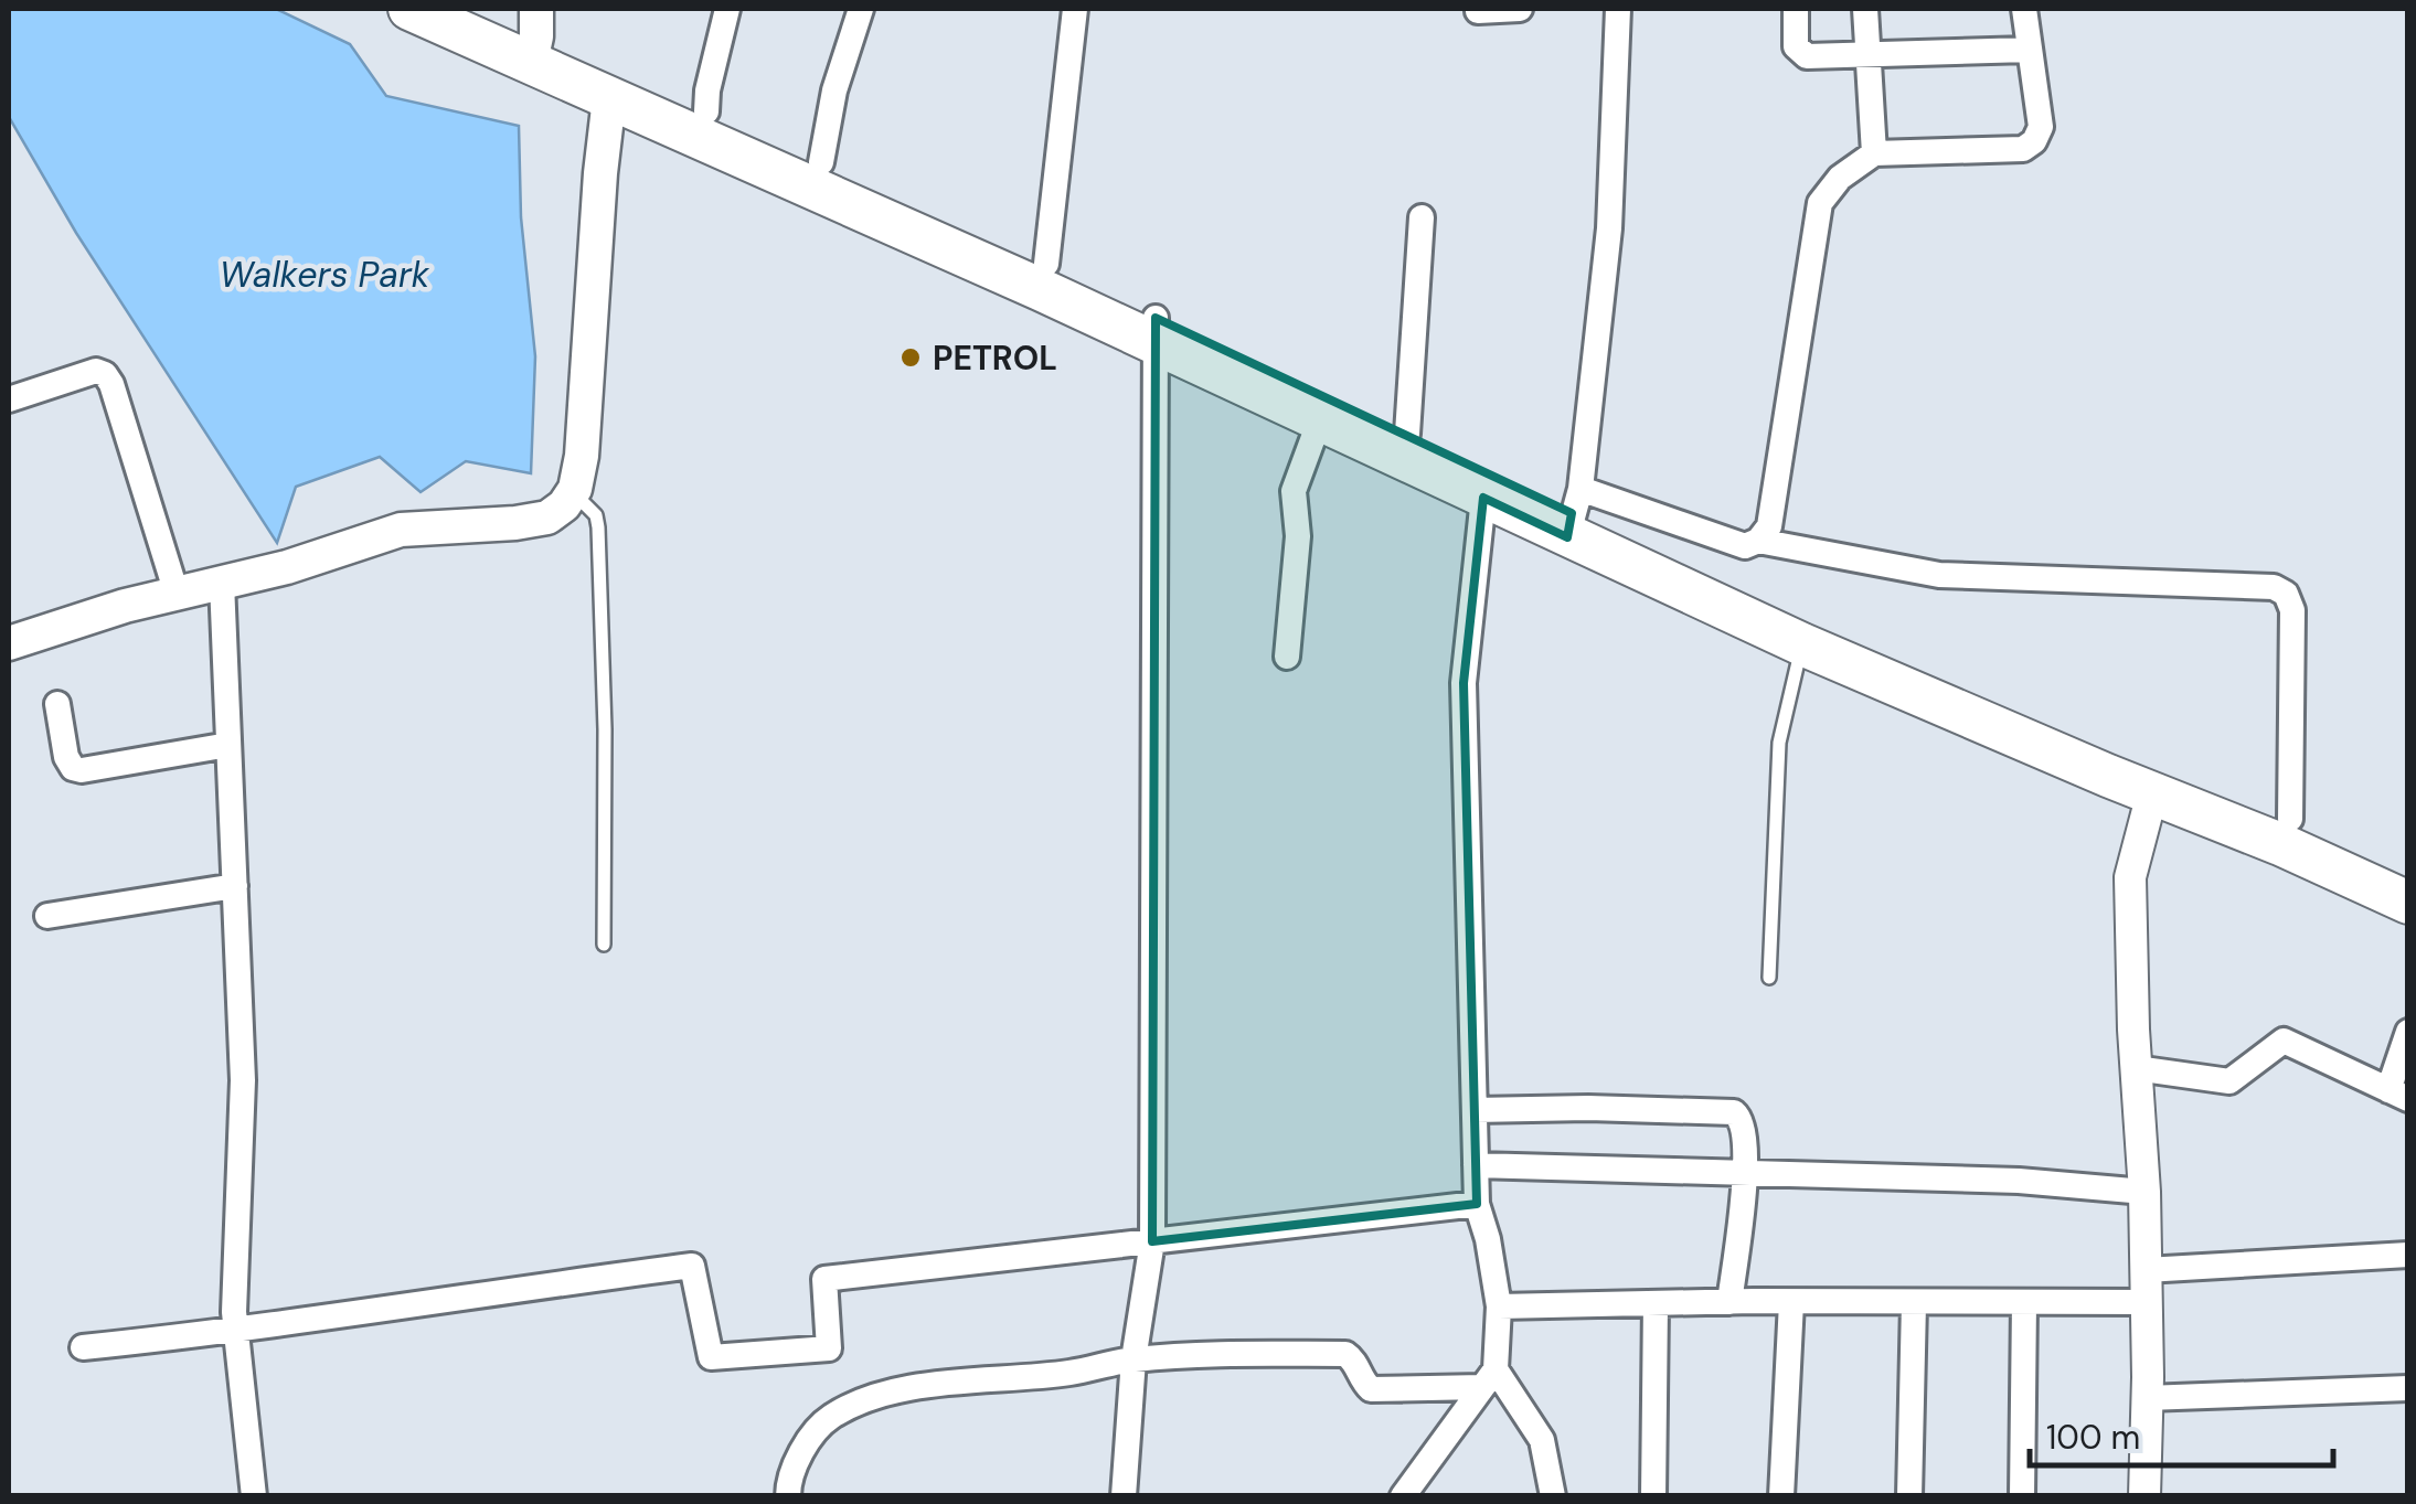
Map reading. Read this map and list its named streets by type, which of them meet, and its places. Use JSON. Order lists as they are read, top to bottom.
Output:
{
  "water": ["Walkers Park"],
  "places": ["PETROL"],
  "scale_bar": "100 m"
}
